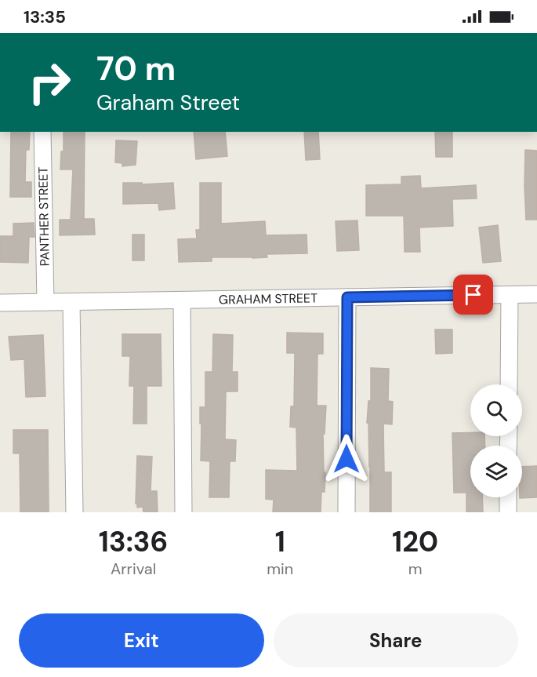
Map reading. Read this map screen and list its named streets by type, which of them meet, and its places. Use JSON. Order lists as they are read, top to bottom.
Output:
{
  "streets": {
    "street": ["PANTHER STREET", "GRAHAM STREET"]
  },
  "crossings": [
    ["PANTHER STREET", "GRAHAM STREET"]
  ],
  "page": {
    "status": "13:35",
    "turn": ["70 m", "Graham Street"],
    "eta": [
      "13:36",
      "Arrival",
      "1",
      "min",
      "120",
      "m"
    ],
    "buttons": ["Exit", "Share"]
  }
}
